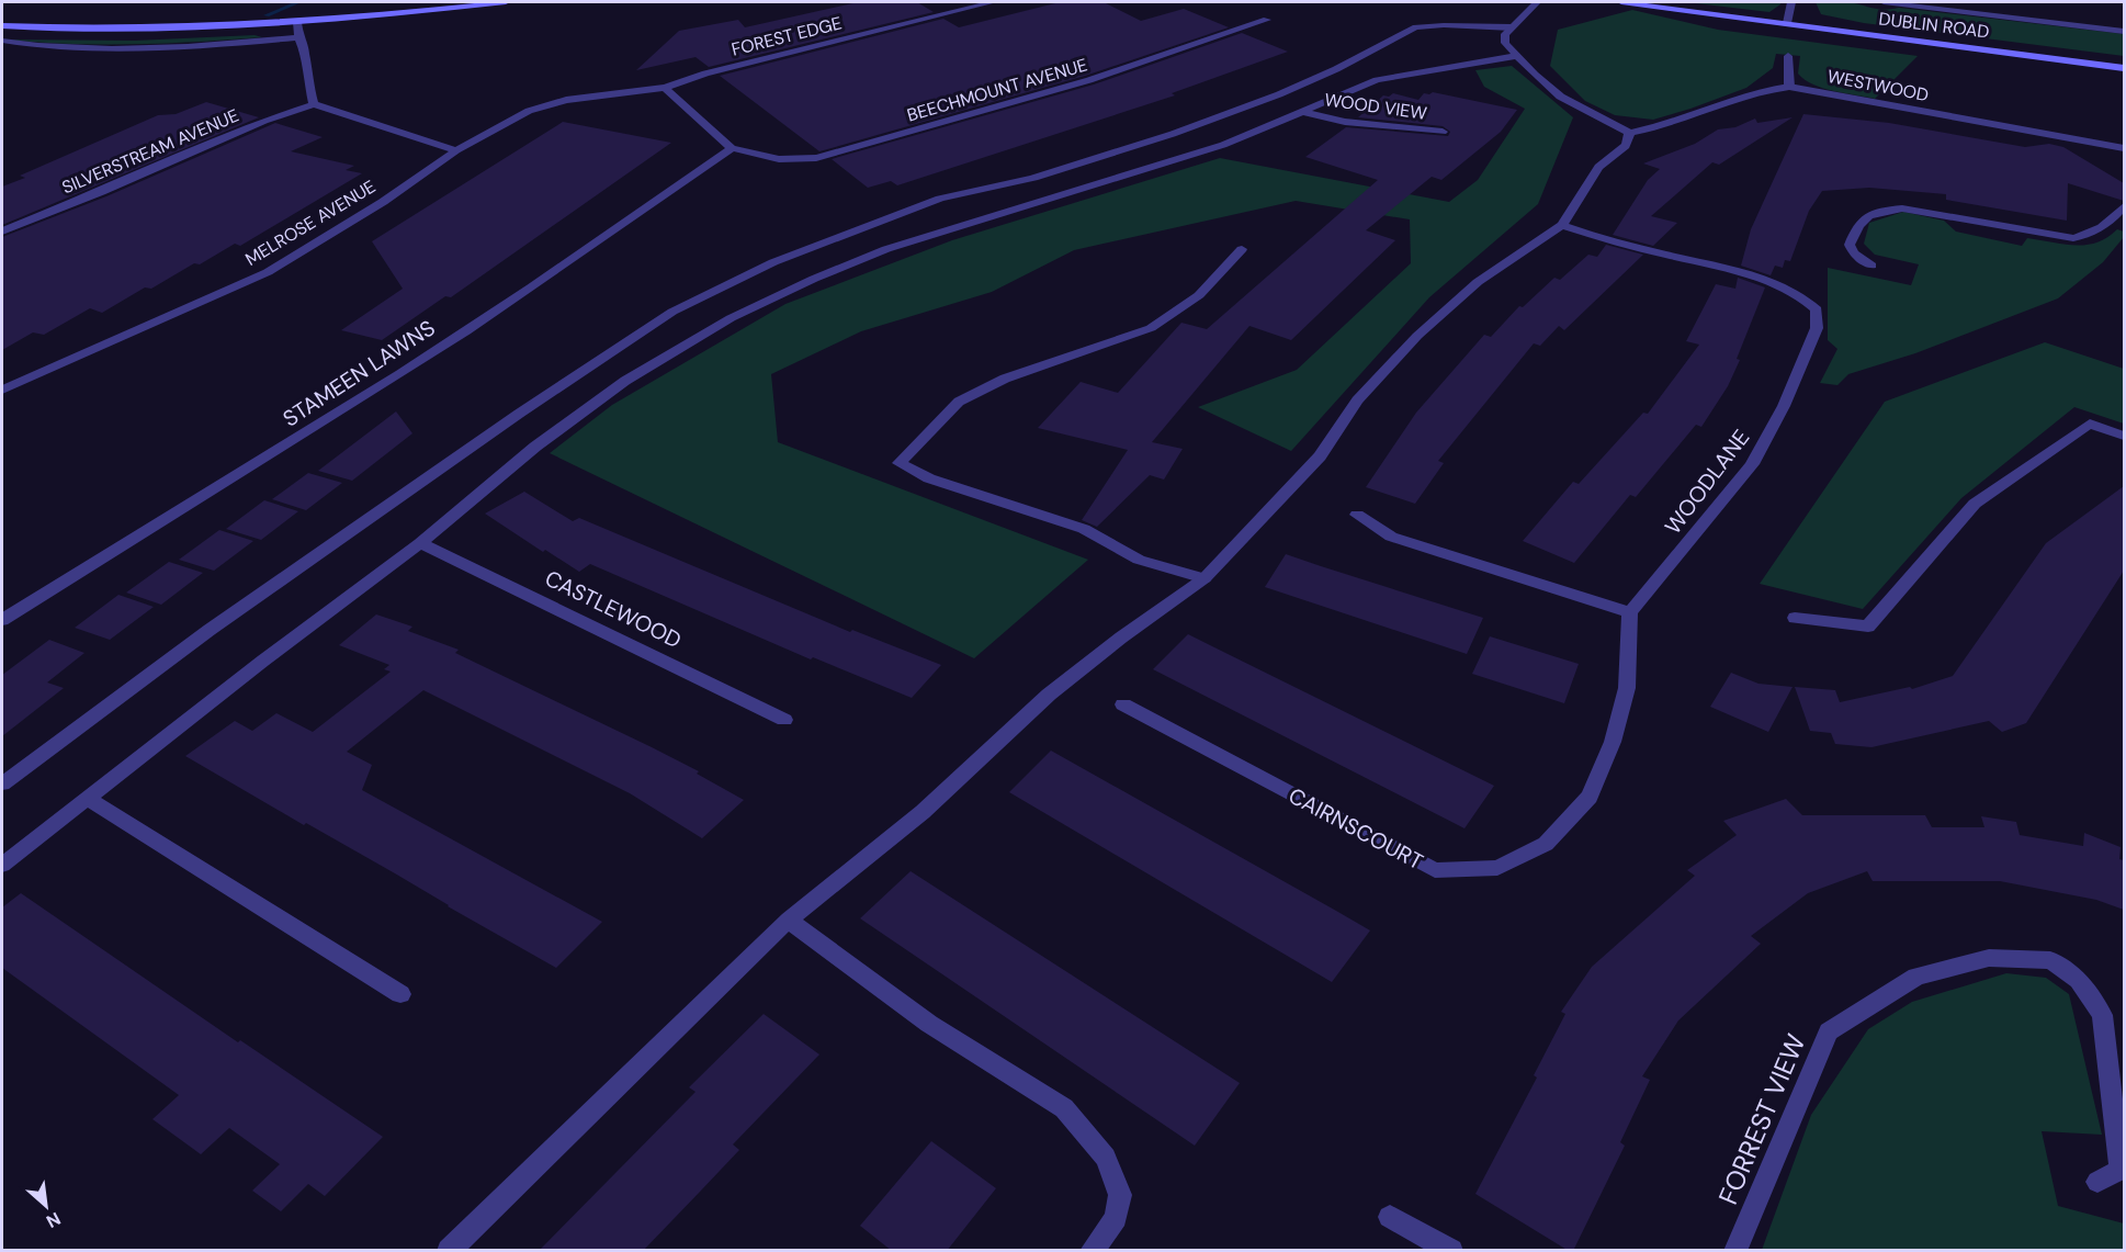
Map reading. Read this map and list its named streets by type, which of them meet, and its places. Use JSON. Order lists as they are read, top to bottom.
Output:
{
  "streets": {
    "main road": ["DUBLIN ROAD"],
    "street": [
      "FOREST EDGE",
      "WESTWOOD",
      "BEECHMOUNT AVENUE",
      "WOOD VIEW",
      "SILVERSTREAM AVENUE",
      "MELROSE AVENUE",
      "STAMEEN LAWNS",
      "WOODLANE",
      "CASTLEWOOD",
      "CAIRNSCOURT",
      "FORREST VIEW"
    ]
  },
  "crossings": [
    ["FOREST EDGE", "MELROSE AVENUE"],
    ["BEECHMOUNT AVENUE", "STAMEEN LAWNS"],
    ["WOODLANE", "CAIRNSCOURT"]
  ],
  "north": "bottom right"
}
